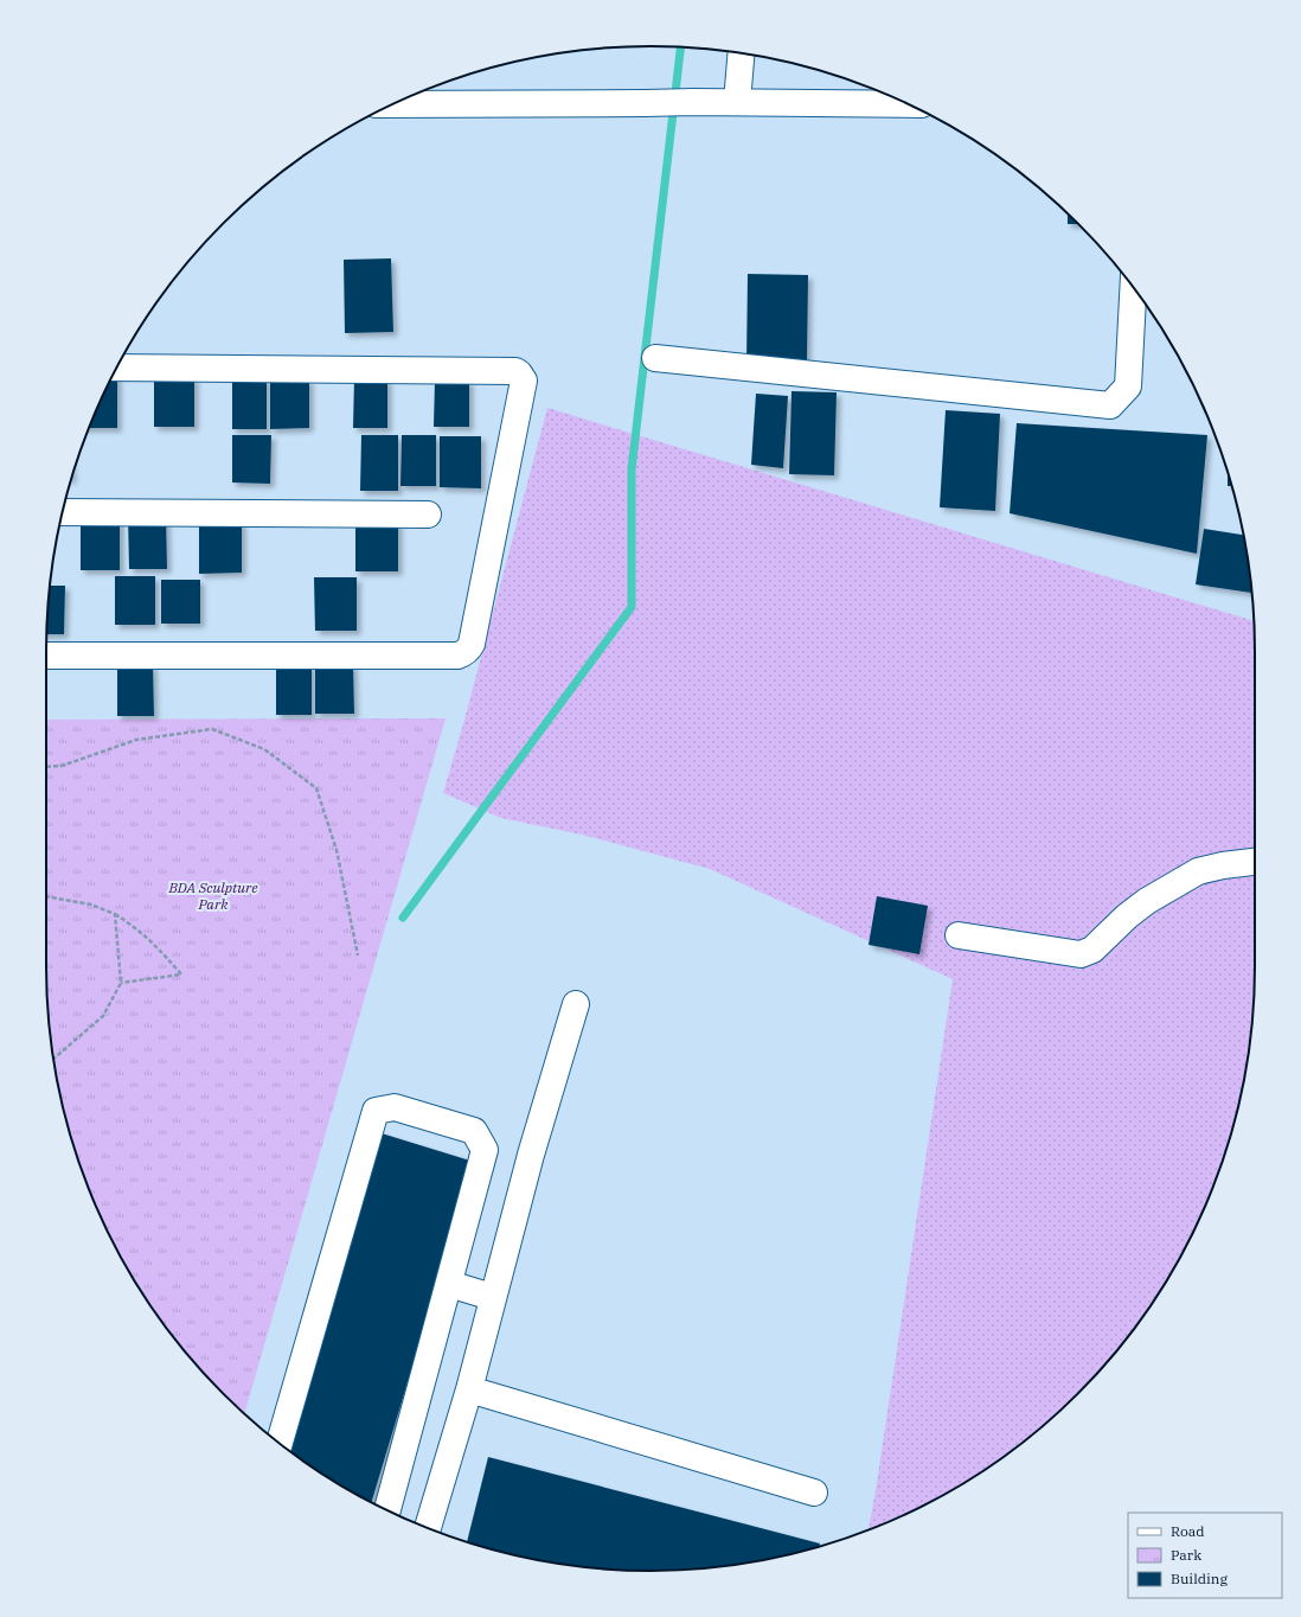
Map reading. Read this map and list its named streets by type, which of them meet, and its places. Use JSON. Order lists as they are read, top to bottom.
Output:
{
  "parks": ["BDA Sculpture Park"],
  "legend": ["Road", "Park", "Building"]
}
